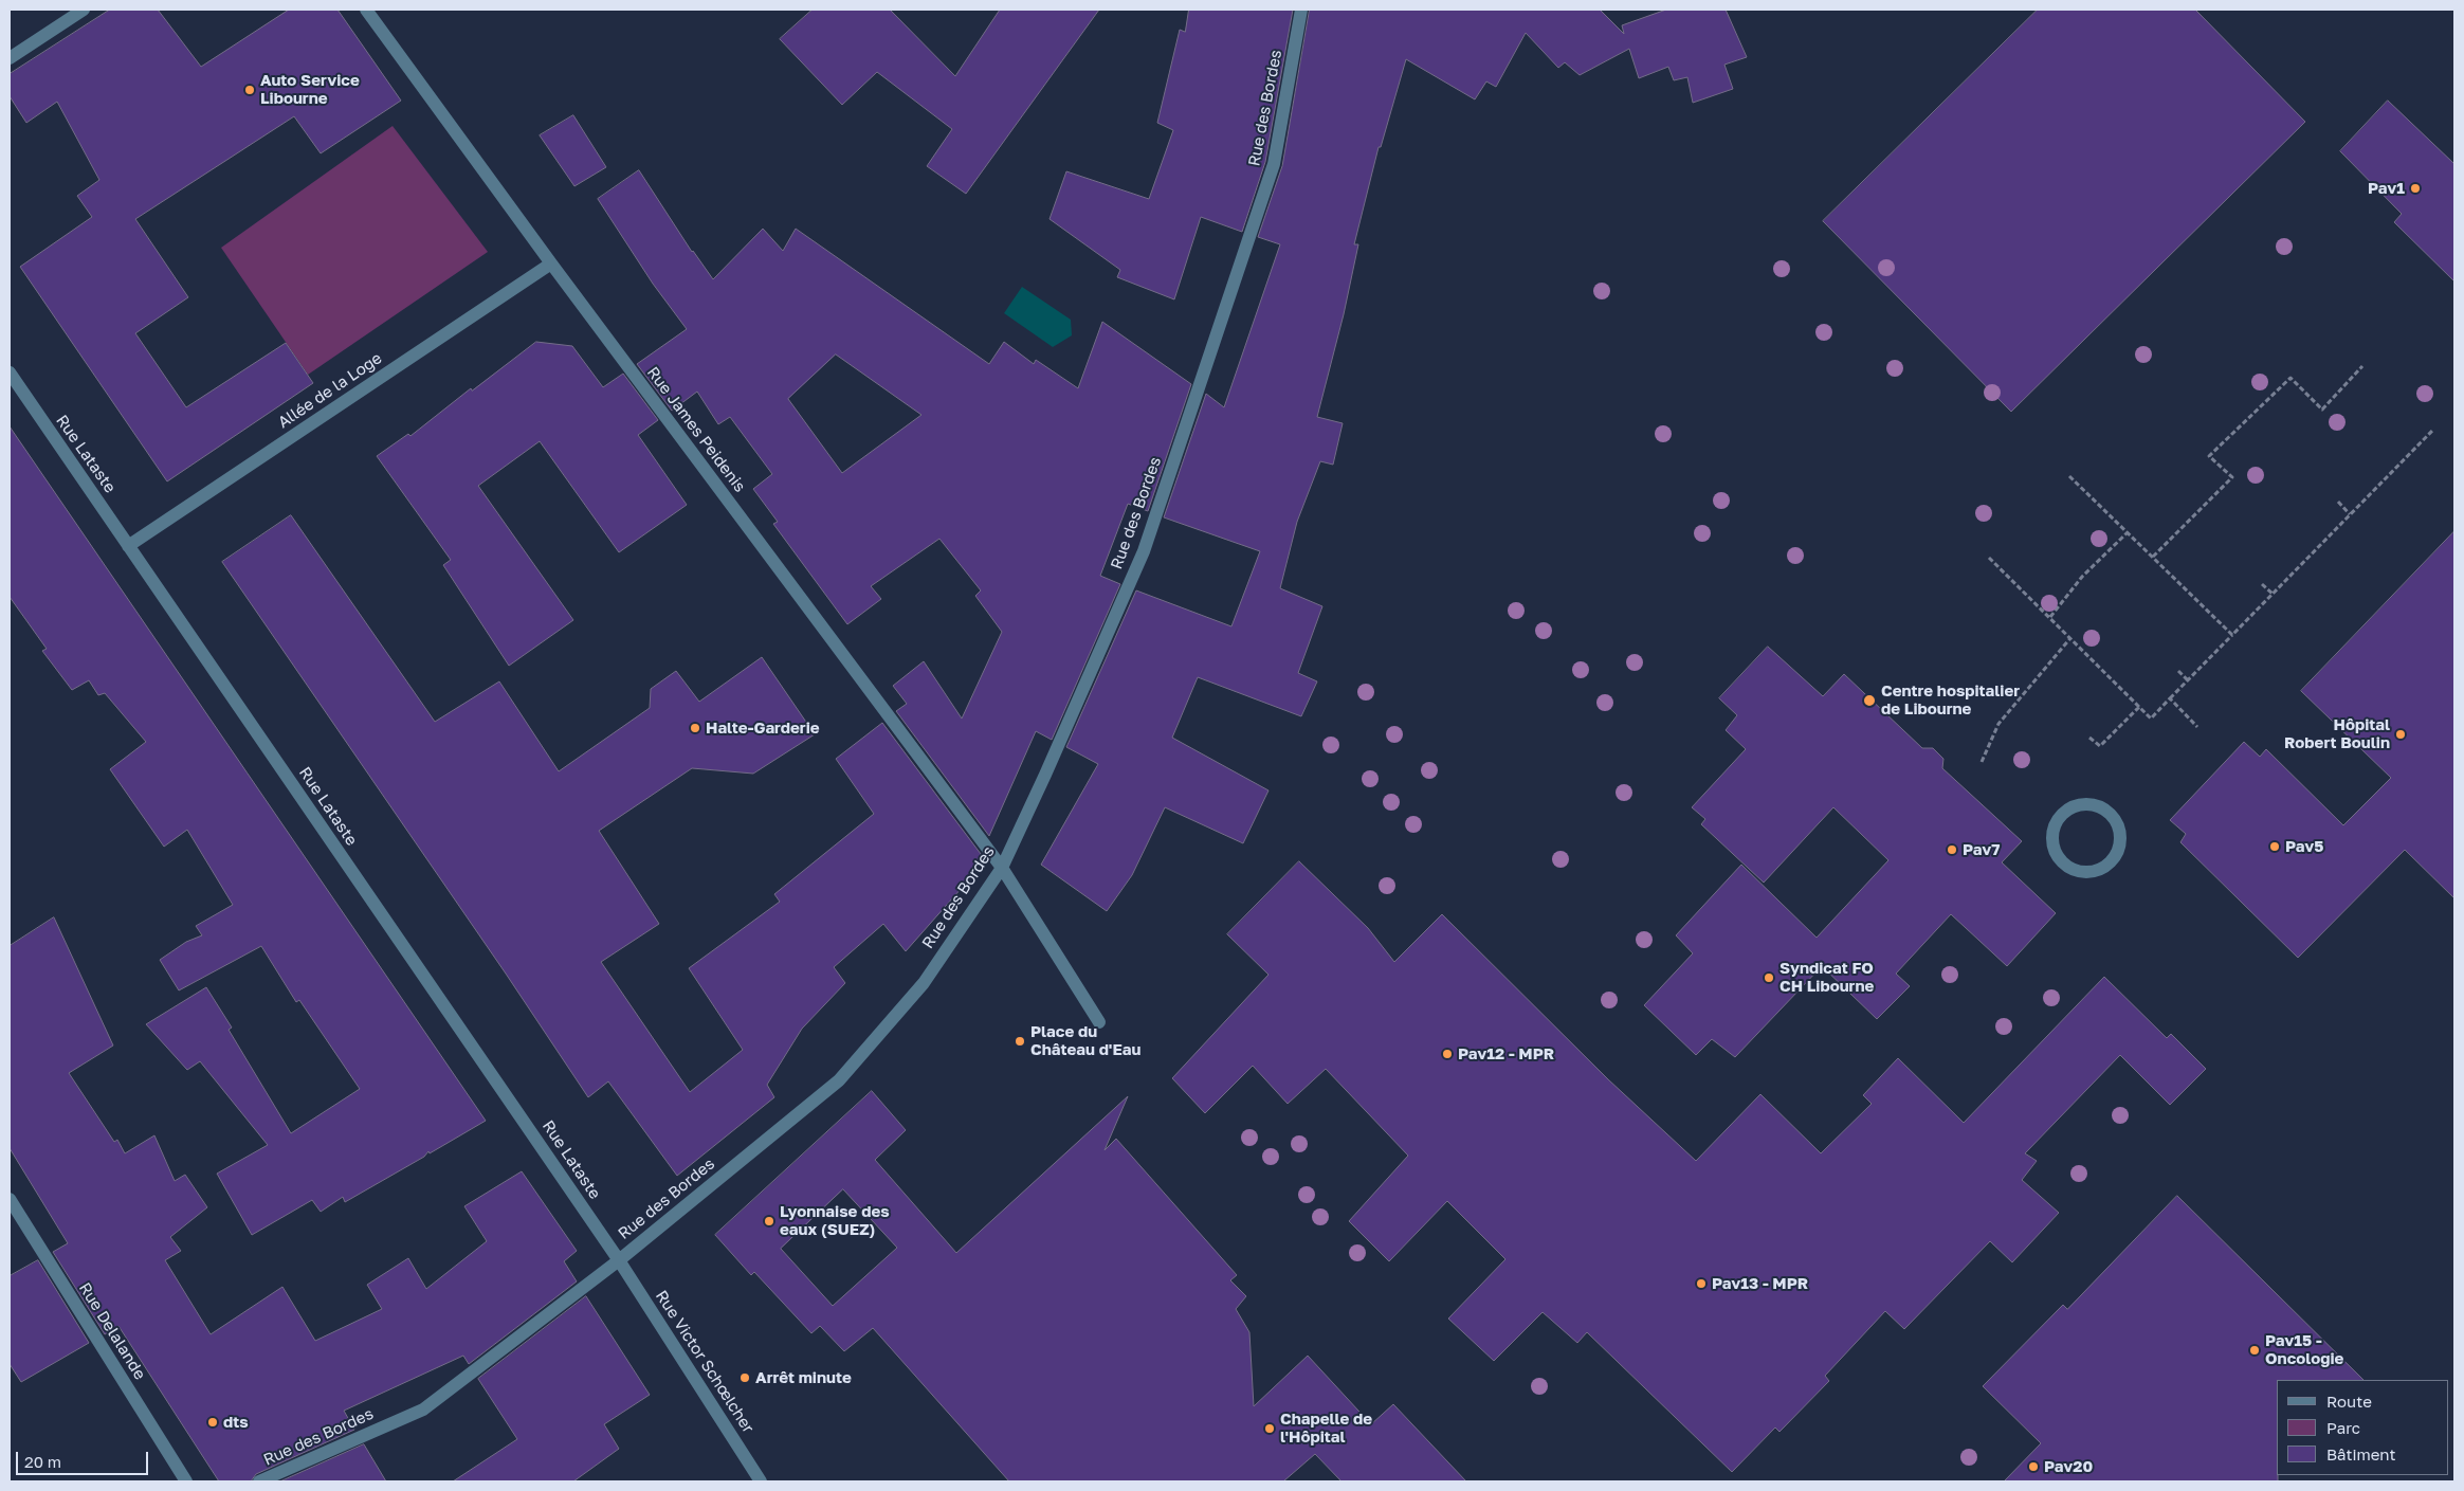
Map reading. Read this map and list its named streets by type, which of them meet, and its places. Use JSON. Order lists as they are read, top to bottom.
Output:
{
  "streets": {
    "street": [
      "Rue des Bordes",
      "Allée de la Loge",
      "Rue James Peidenis",
      "Rue Lataste",
      "Rue Delalande",
      "Rue Victor Schœlcher"
    ]
  },
  "crossings": [
    ["Rue des Bordes", "Rue James Peidenis"],
    ["Rue des Bordes", "Rue Lataste"],
    ["Rue des Bordes", "Rue Victor Schœlcher"],
    ["Allée de la Loge", "Rue James Peidenis"],
    ["Allée de la Loge", "Rue Lataste"],
    ["Rue Lataste", "Rue Victor Schœlcher"]
  ],
  "places": [
    "Auto Service Libourne",
    "Pav1",
    "Centre hospitalier de Libourne",
    "Halte-Garderie",
    "Hôpital Robert Boulin",
    "Pav5",
    "Pav7",
    "Syndicat FO CH Libourne",
    "Place du Château d'Eau",
    "Pav12 - MPR",
    "Lyonnaise des eaux (SUEZ)",
    "Pav13 - MPR",
    "Pav15 - Oncologie",
    "Arrêt minute",
    "dts",
    "Chapelle de l'Hôpital",
    "Pav20"
  ],
  "legend": ["Route", "Parc", "Bâtiment"],
  "scale_bar": "20 m"
}
